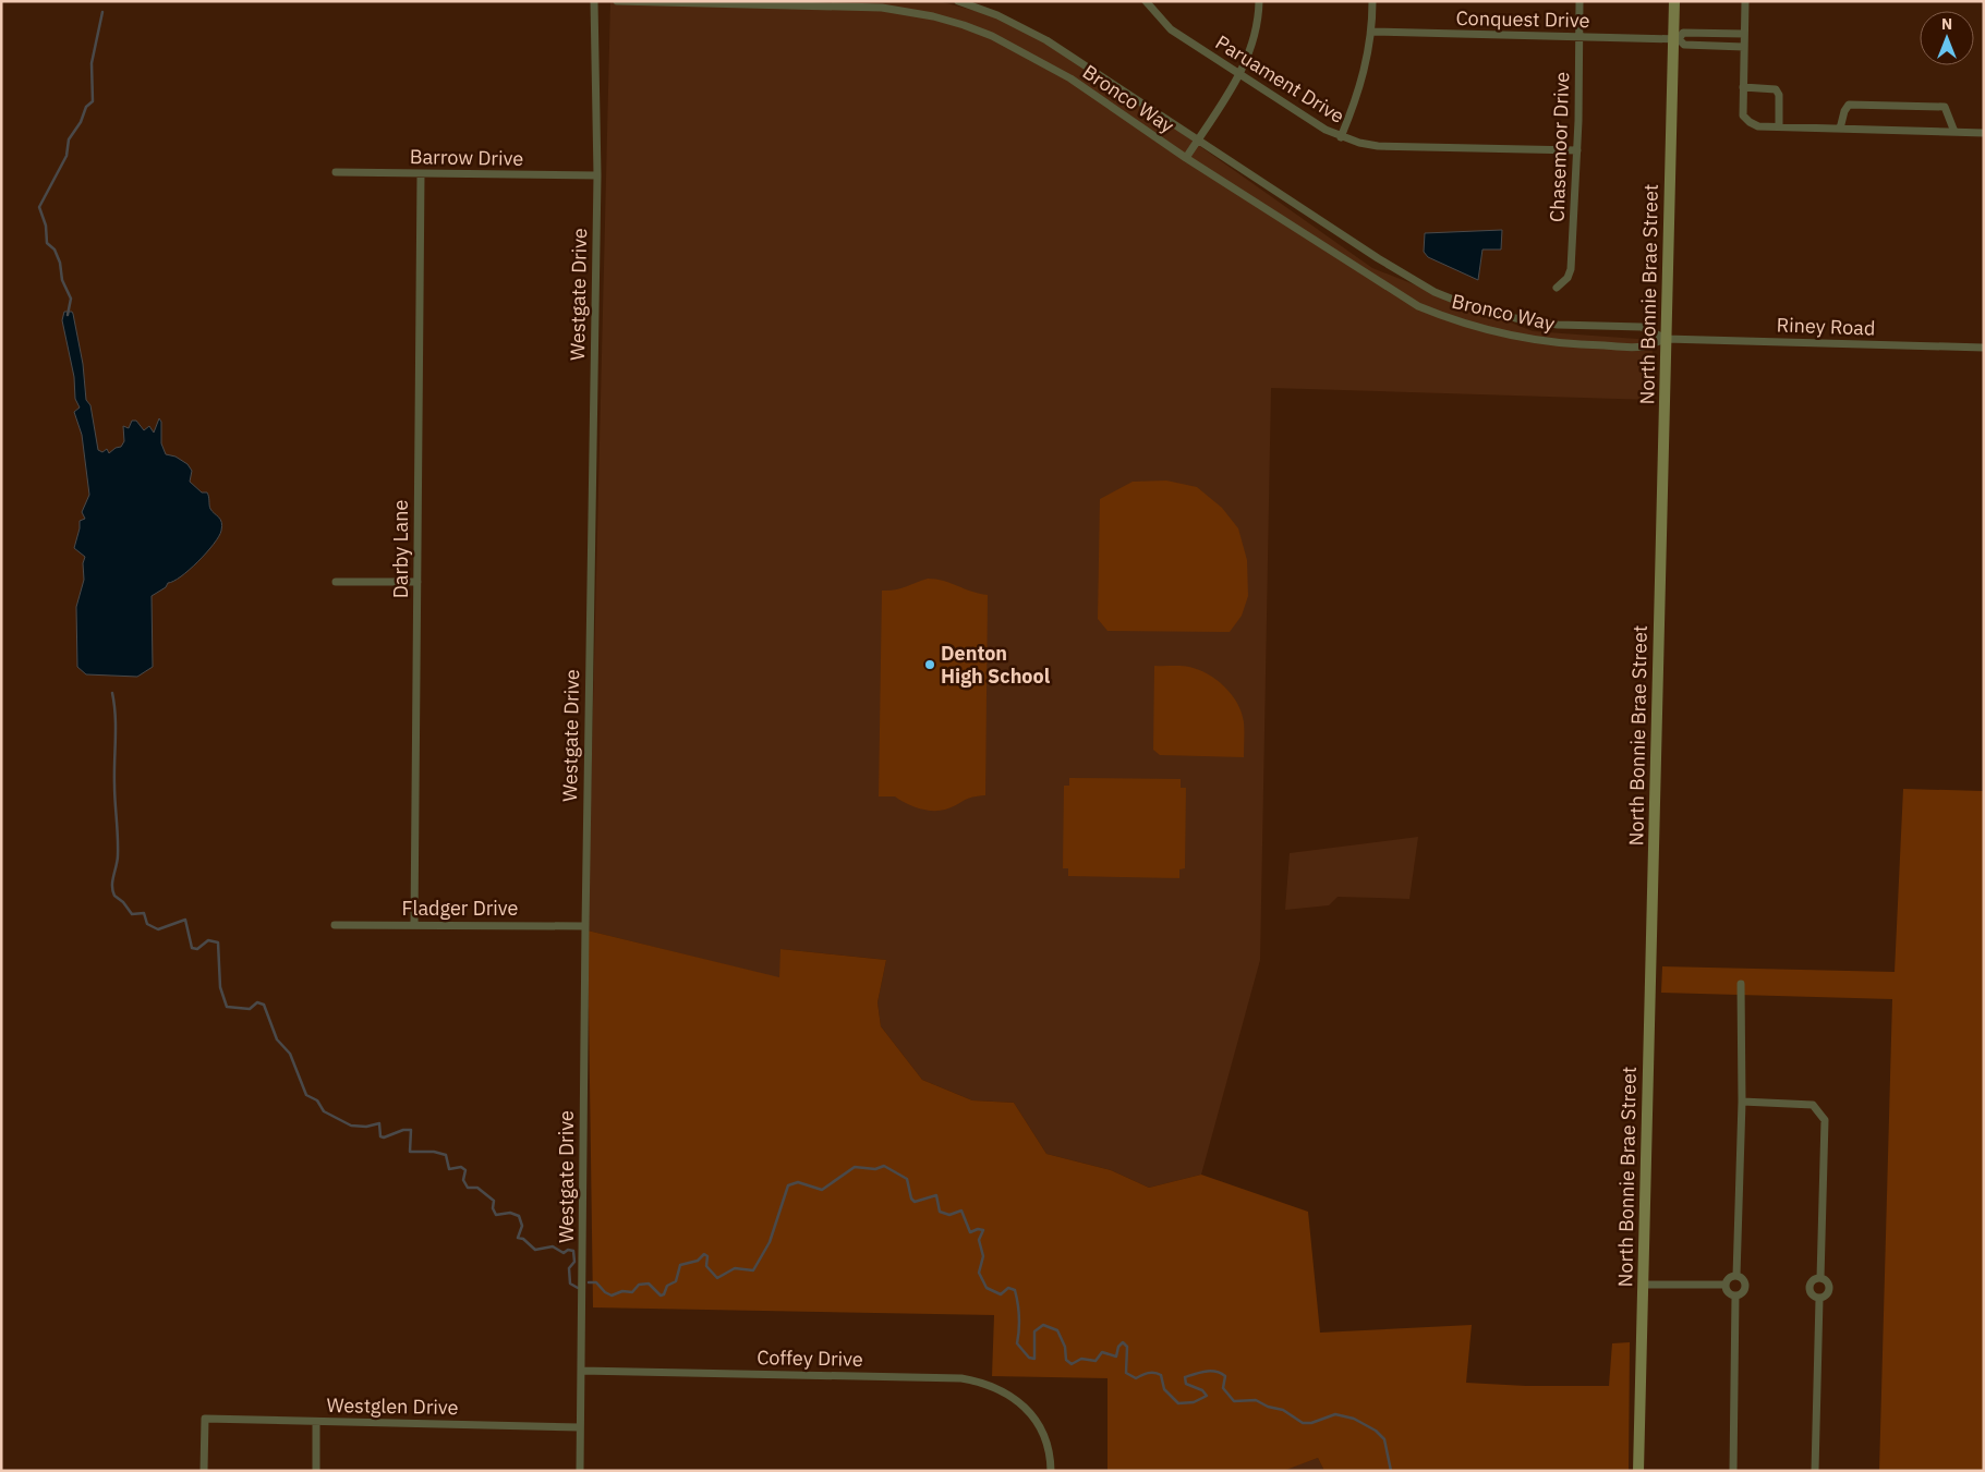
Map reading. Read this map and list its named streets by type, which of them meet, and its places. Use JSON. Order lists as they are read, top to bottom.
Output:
{
  "streets": {
    "main road": ["North Bonnie Brae Street"],
    "street": [
      "Conquest Drive",
      "Paruament Drive",
      "Bronco Way",
      "Chasemoor Drive",
      "Barrow Drive",
      "Westgate Drive",
      "Riney Road",
      "Darby Lane",
      "Fladger Drive",
      "Coffey Drive",
      "Westglen Drive"
    ]
  },
  "crossings": [
    ["Conquest Drive", "Chasemoor Drive"],
    ["Conquest Drive", "North Bonnie Brae Street"],
    ["Paruament Drive", "Chasemoor Drive"],
    ["Bronco Way", "North Bonnie Brae Street"],
    ["Bronco Way", "Riney Road"],
    ["Barrow Drive", "Westgate Drive"],
    ["Barrow Drive", "Darby Lane"],
    ["Westgate Drive", "Fladger Drive"],
    ["Westgate Drive", "Coffey Drive"],
    ["Westgate Drive", "Westglen Drive"],
    ["North Bonnie Brae Street", "Riney Road"],
    ["Darby Lane", "Fladger Drive"]
  ],
  "places": ["Denton High School"],
  "north": "top"
}
